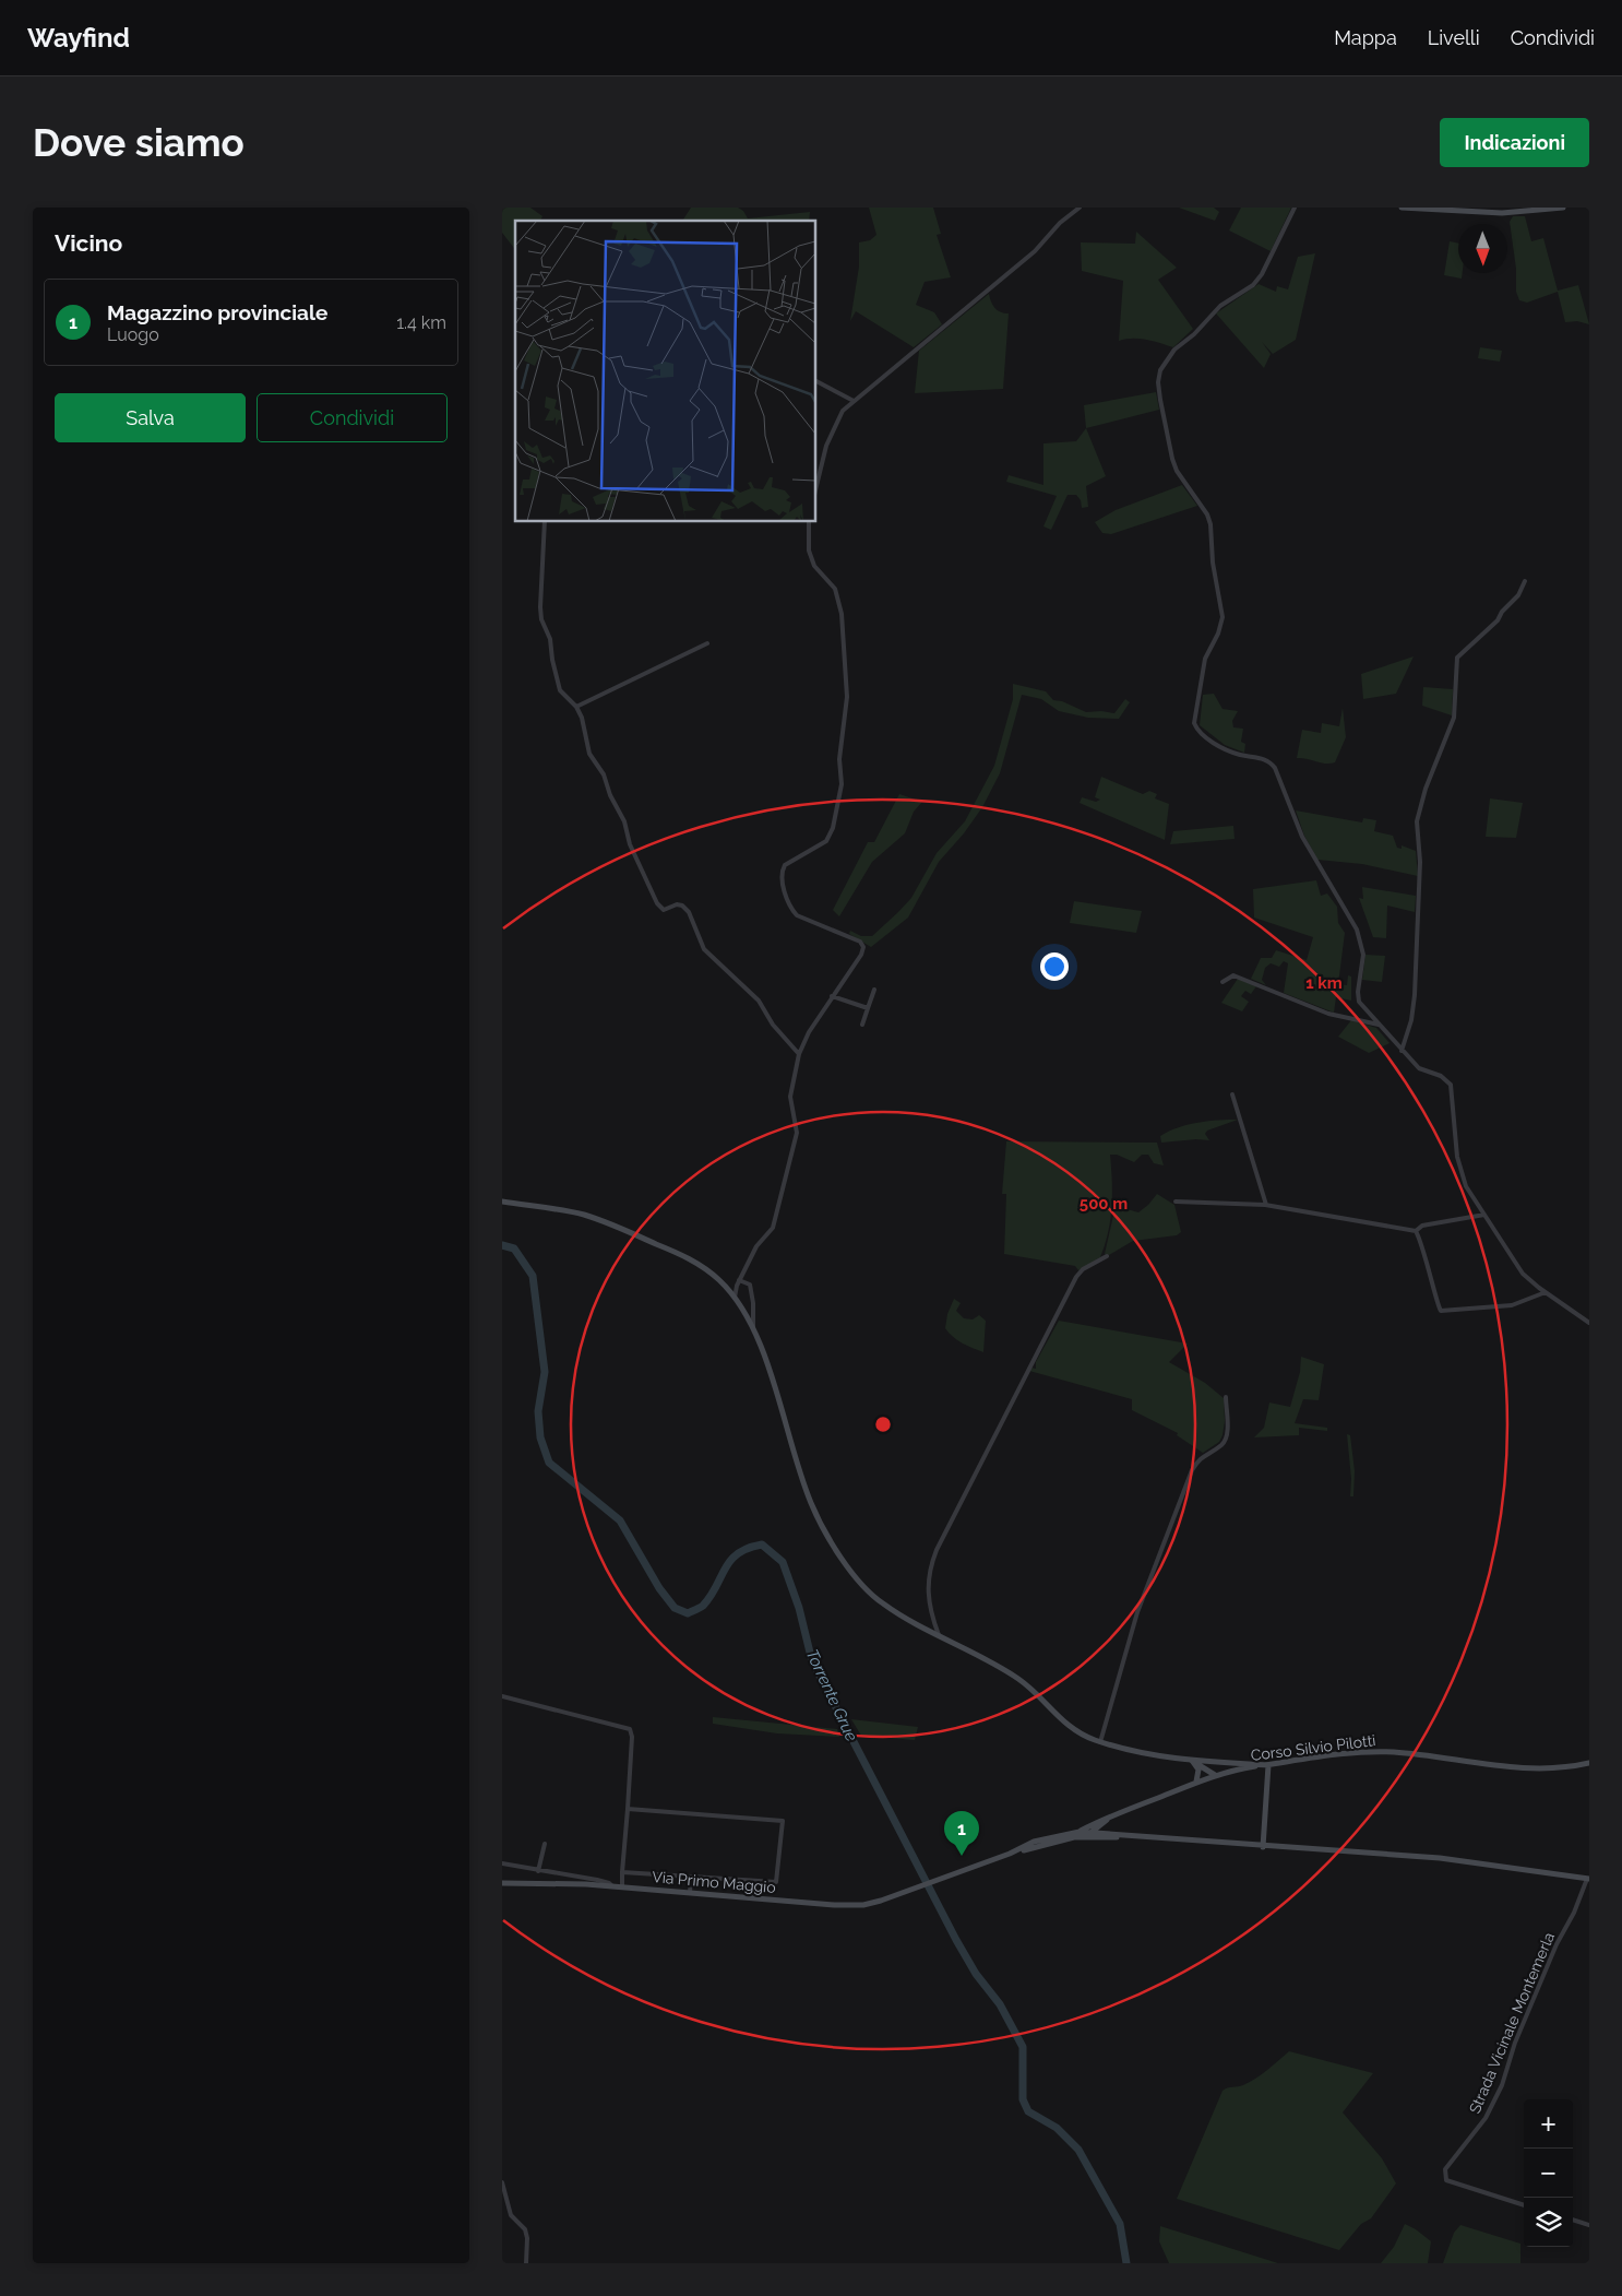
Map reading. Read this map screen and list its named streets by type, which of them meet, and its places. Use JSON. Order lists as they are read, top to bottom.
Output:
{
  "streets": {
    "main road": ["Corso Silvio Pilotti", "Via Primo Maggio"],
    "street": ["Strada Vicinale Montemerla"]
  },
  "water": ["Torrente Grue"],
  "north": "bottom",
  "page": {
    "header": "Wayfind",
    "nav": ["Mappa", "Livelli", "Condividi"],
    "buttons": [
      "Indicazioni",
      ["Salva", "Condividi"]
    ],
    "title": "Dove siamo",
    "heading": "Vicino",
    "list": [
      {
        "mark": "1",
        "name": "Magazzino provinciale",
        "note": "Luogo",
        "value": "1.4 km"
      }
    ],
    "pins": "1",
    "map_buttons": ["+", "−"]
  },
  "rings": ["1 km", "500 m"]
}
